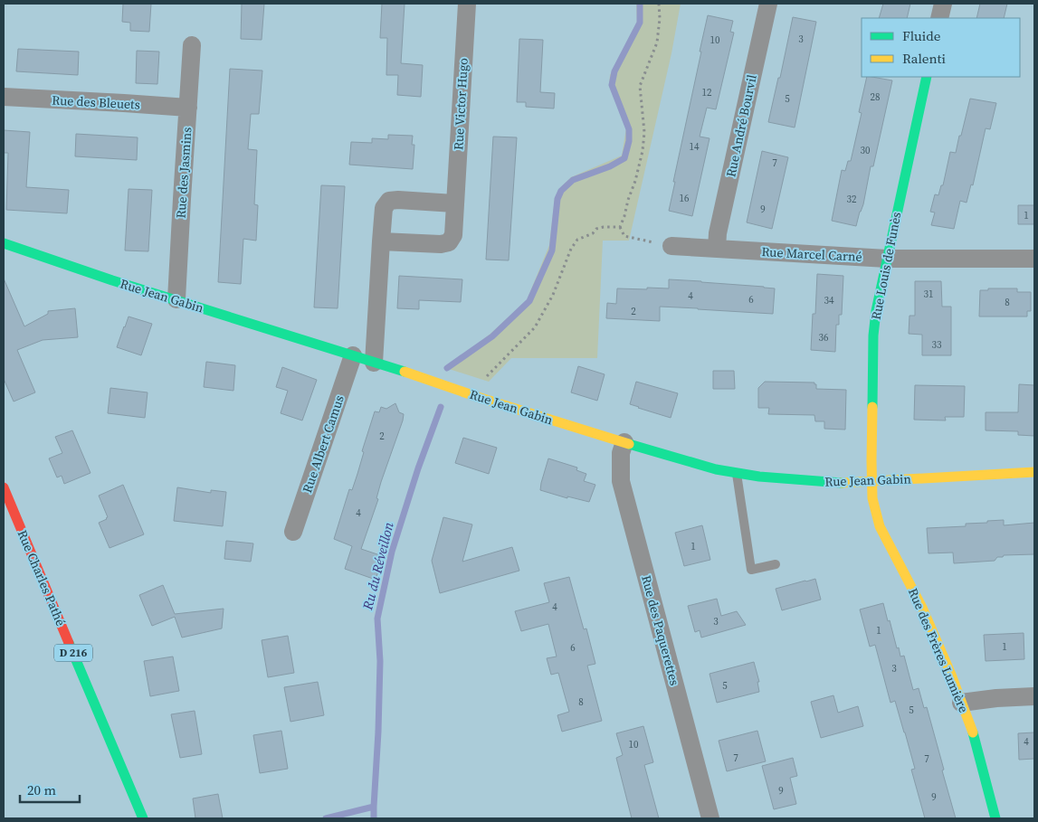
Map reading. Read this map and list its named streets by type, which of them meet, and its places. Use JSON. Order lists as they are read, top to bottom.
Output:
{
  "streets": {
    "street": [
      "Rue des Bleuets",
      "Rue Victor Hugo",
      "Rue André Bourvil",
      "Rue des Jasmins",
      "Rue Marcel Carné",
      "Rue Louis de Funès",
      "Rue Jean Gabin",
      "Rue Albert Camus",
      "Rue Charles Pathé",
      "Rue des Paquerettes",
      "Rue des Frères Lumière",
      "D 216"
    ]
  },
  "crossings": [
    ["Rue des Bleuets", "Rue des Jasmins"],
    ["Rue André Bourvil", "Rue Marcel Carné"],
    ["Rue des Jasmins", "Rue Jean Gabin"],
    ["Rue Marcel Carné", "Rue Louis de Funès"],
    ["Rue Louis de Funès", "Rue des Frères Lumière"],
    ["Rue Jean Gabin", "Rue Albert Camus"],
    ["Rue Jean Gabin", "Rue des Paquerettes"],
    ["Rue Jean Gabin", "Rue des Frères Lumière"]
  ],
  "water": ["Ru du Réveillon"],
  "house_numbers": [
    "3",
    "10",
    "12",
    "28",
    "5",
    "14",
    "30",
    "7",
    "16",
    "32",
    "9",
    "1",
    "31",
    "4",
    "6",
    "34",
    "8",
    "2",
    "36",
    "33",
    "2",
    "4",
    "1",
    "4",
    "3",
    "1",
    "1",
    "6",
    "3",
    "5",
    "8",
    "5",
    "4",
    "10",
    "7",
    "7",
    "9",
    "9"
  ],
  "legend": ["Fluide", "Ralenti"],
  "scale_bar": "20 m"
}
